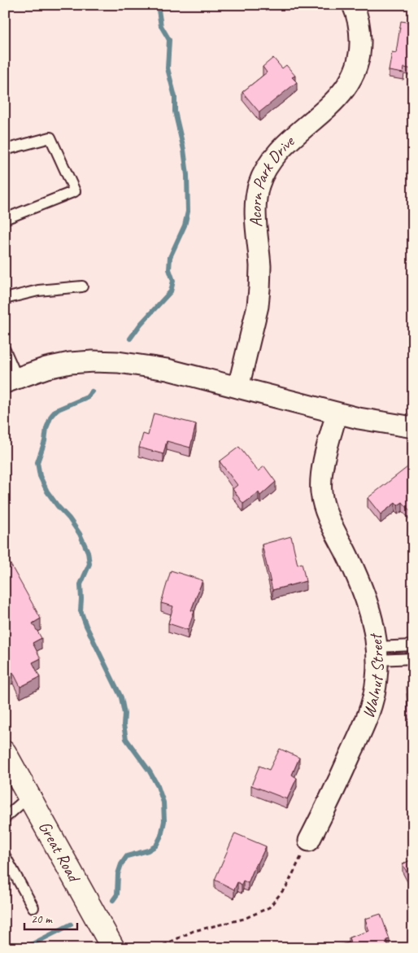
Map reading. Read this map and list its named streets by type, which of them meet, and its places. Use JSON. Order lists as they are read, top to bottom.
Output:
{
  "streets": {
    "main road": ["Great Road"],
    "street": ["Acorn Park Drive", "Walnut Street"]
  },
  "scale_bar": "20 m"
}
